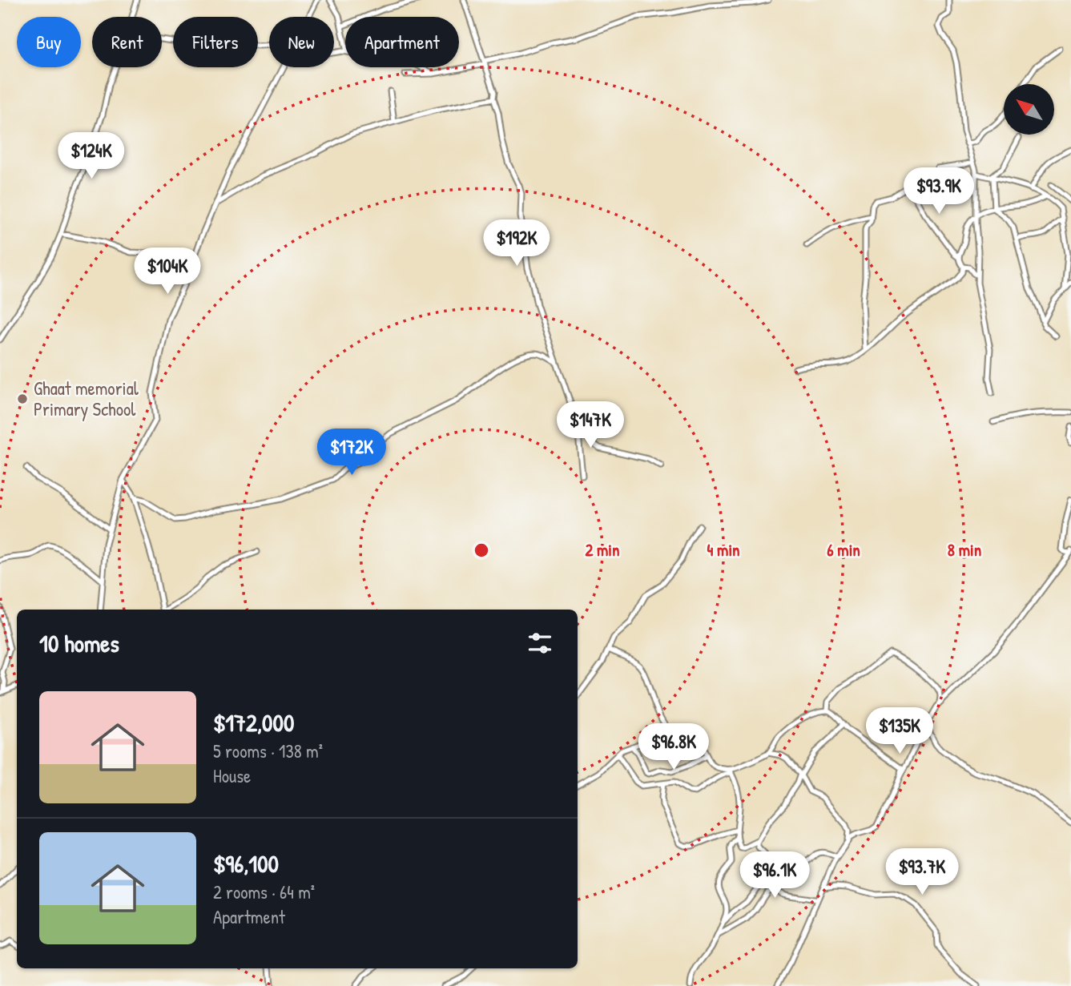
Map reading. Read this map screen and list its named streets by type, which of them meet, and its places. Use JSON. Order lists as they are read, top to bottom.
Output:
{
  "places": ["Ghaat memorial Primary School"],
  "north": "top left",
  "page": {
    "chip": [
      "Buy",
      "Rent",
      "Filters",
      "New",
      "Apartment"
    ],
    "price": [
      "$124K",
      "$93.9K",
      "$192K",
      "$104K",
      "$147K",
      "$172K",
      "$135K",
      "$96.8K",
      "$93.7K",
      "$96.1K"
    ],
    "heading": "10 homes",
    "list": [
      {
        "name": "$172,000",
        "note": "5 rooms · 138 m² · House"
      },
      {
        "name": "$96,100",
        "note": "2 rooms · 64 m² · Apartment"
      }
    ]
  },
  "rings": [
    "2 min",
    "4 min",
    "6 min",
    "8 min"
  ]
}
